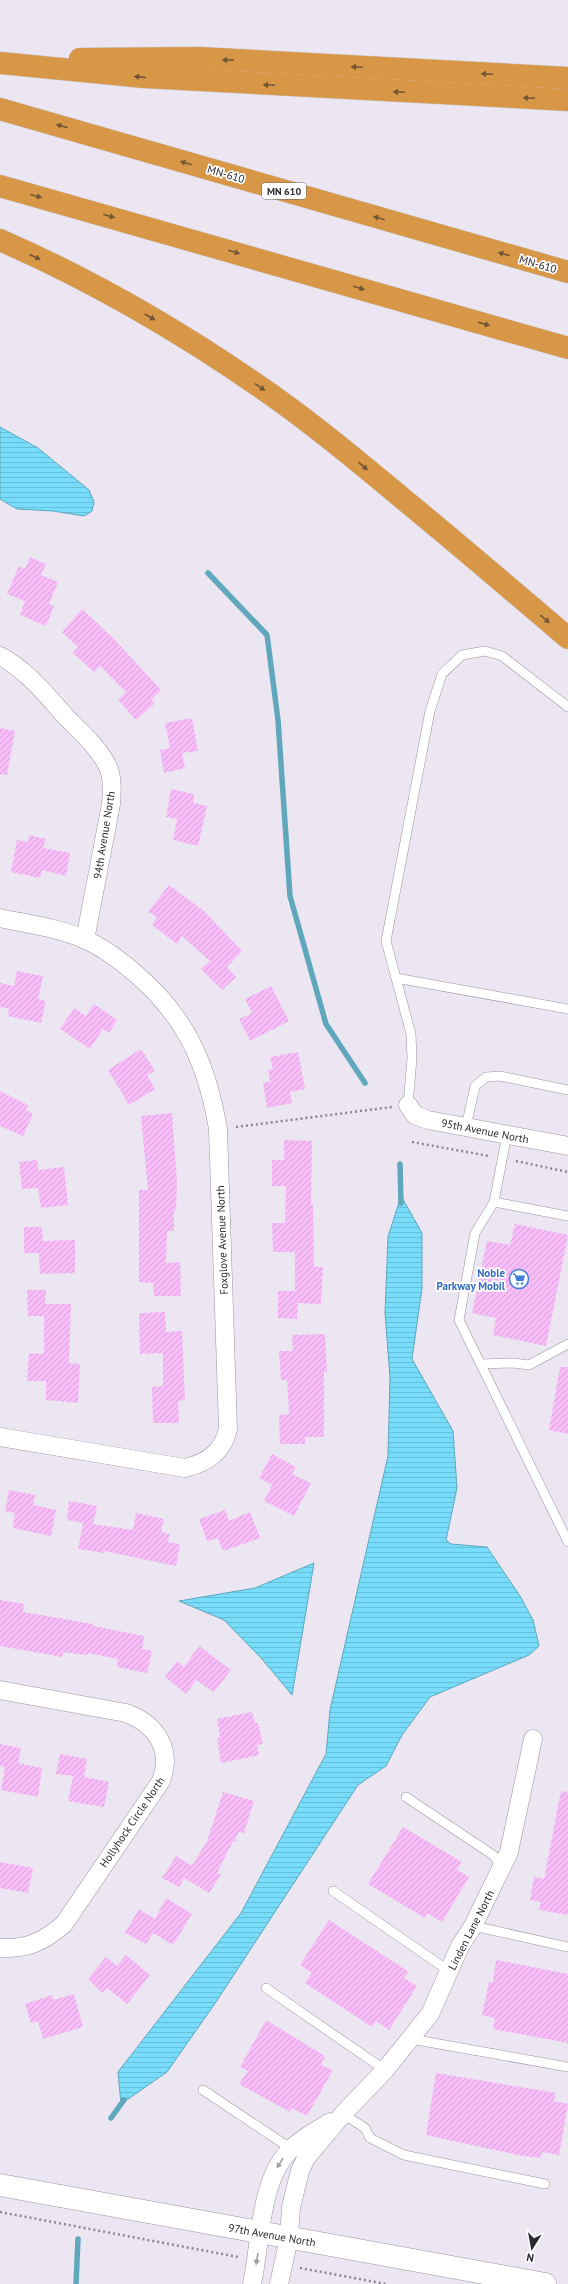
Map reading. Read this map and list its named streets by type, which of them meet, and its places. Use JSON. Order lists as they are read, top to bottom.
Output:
{
  "streets": {
    "highway": ["MN-610", "MN 610"],
    "street": [
      "94th Avenue North",
      "95th Avenue North",
      "Foxglove Avenue North",
      "Hollyhock Circle North",
      "Linden Lane North",
      "97th Avenue North"
    ]
  },
  "crossings": [
    ["94th Avenue North", "Foxglove Avenue North"],
    ["Linden Lane North", "97th Avenue North"]
  ],
  "places": {
    "supermarket": ["Noble Parkway Mobil"]
  },
  "north": "bottom"
}
